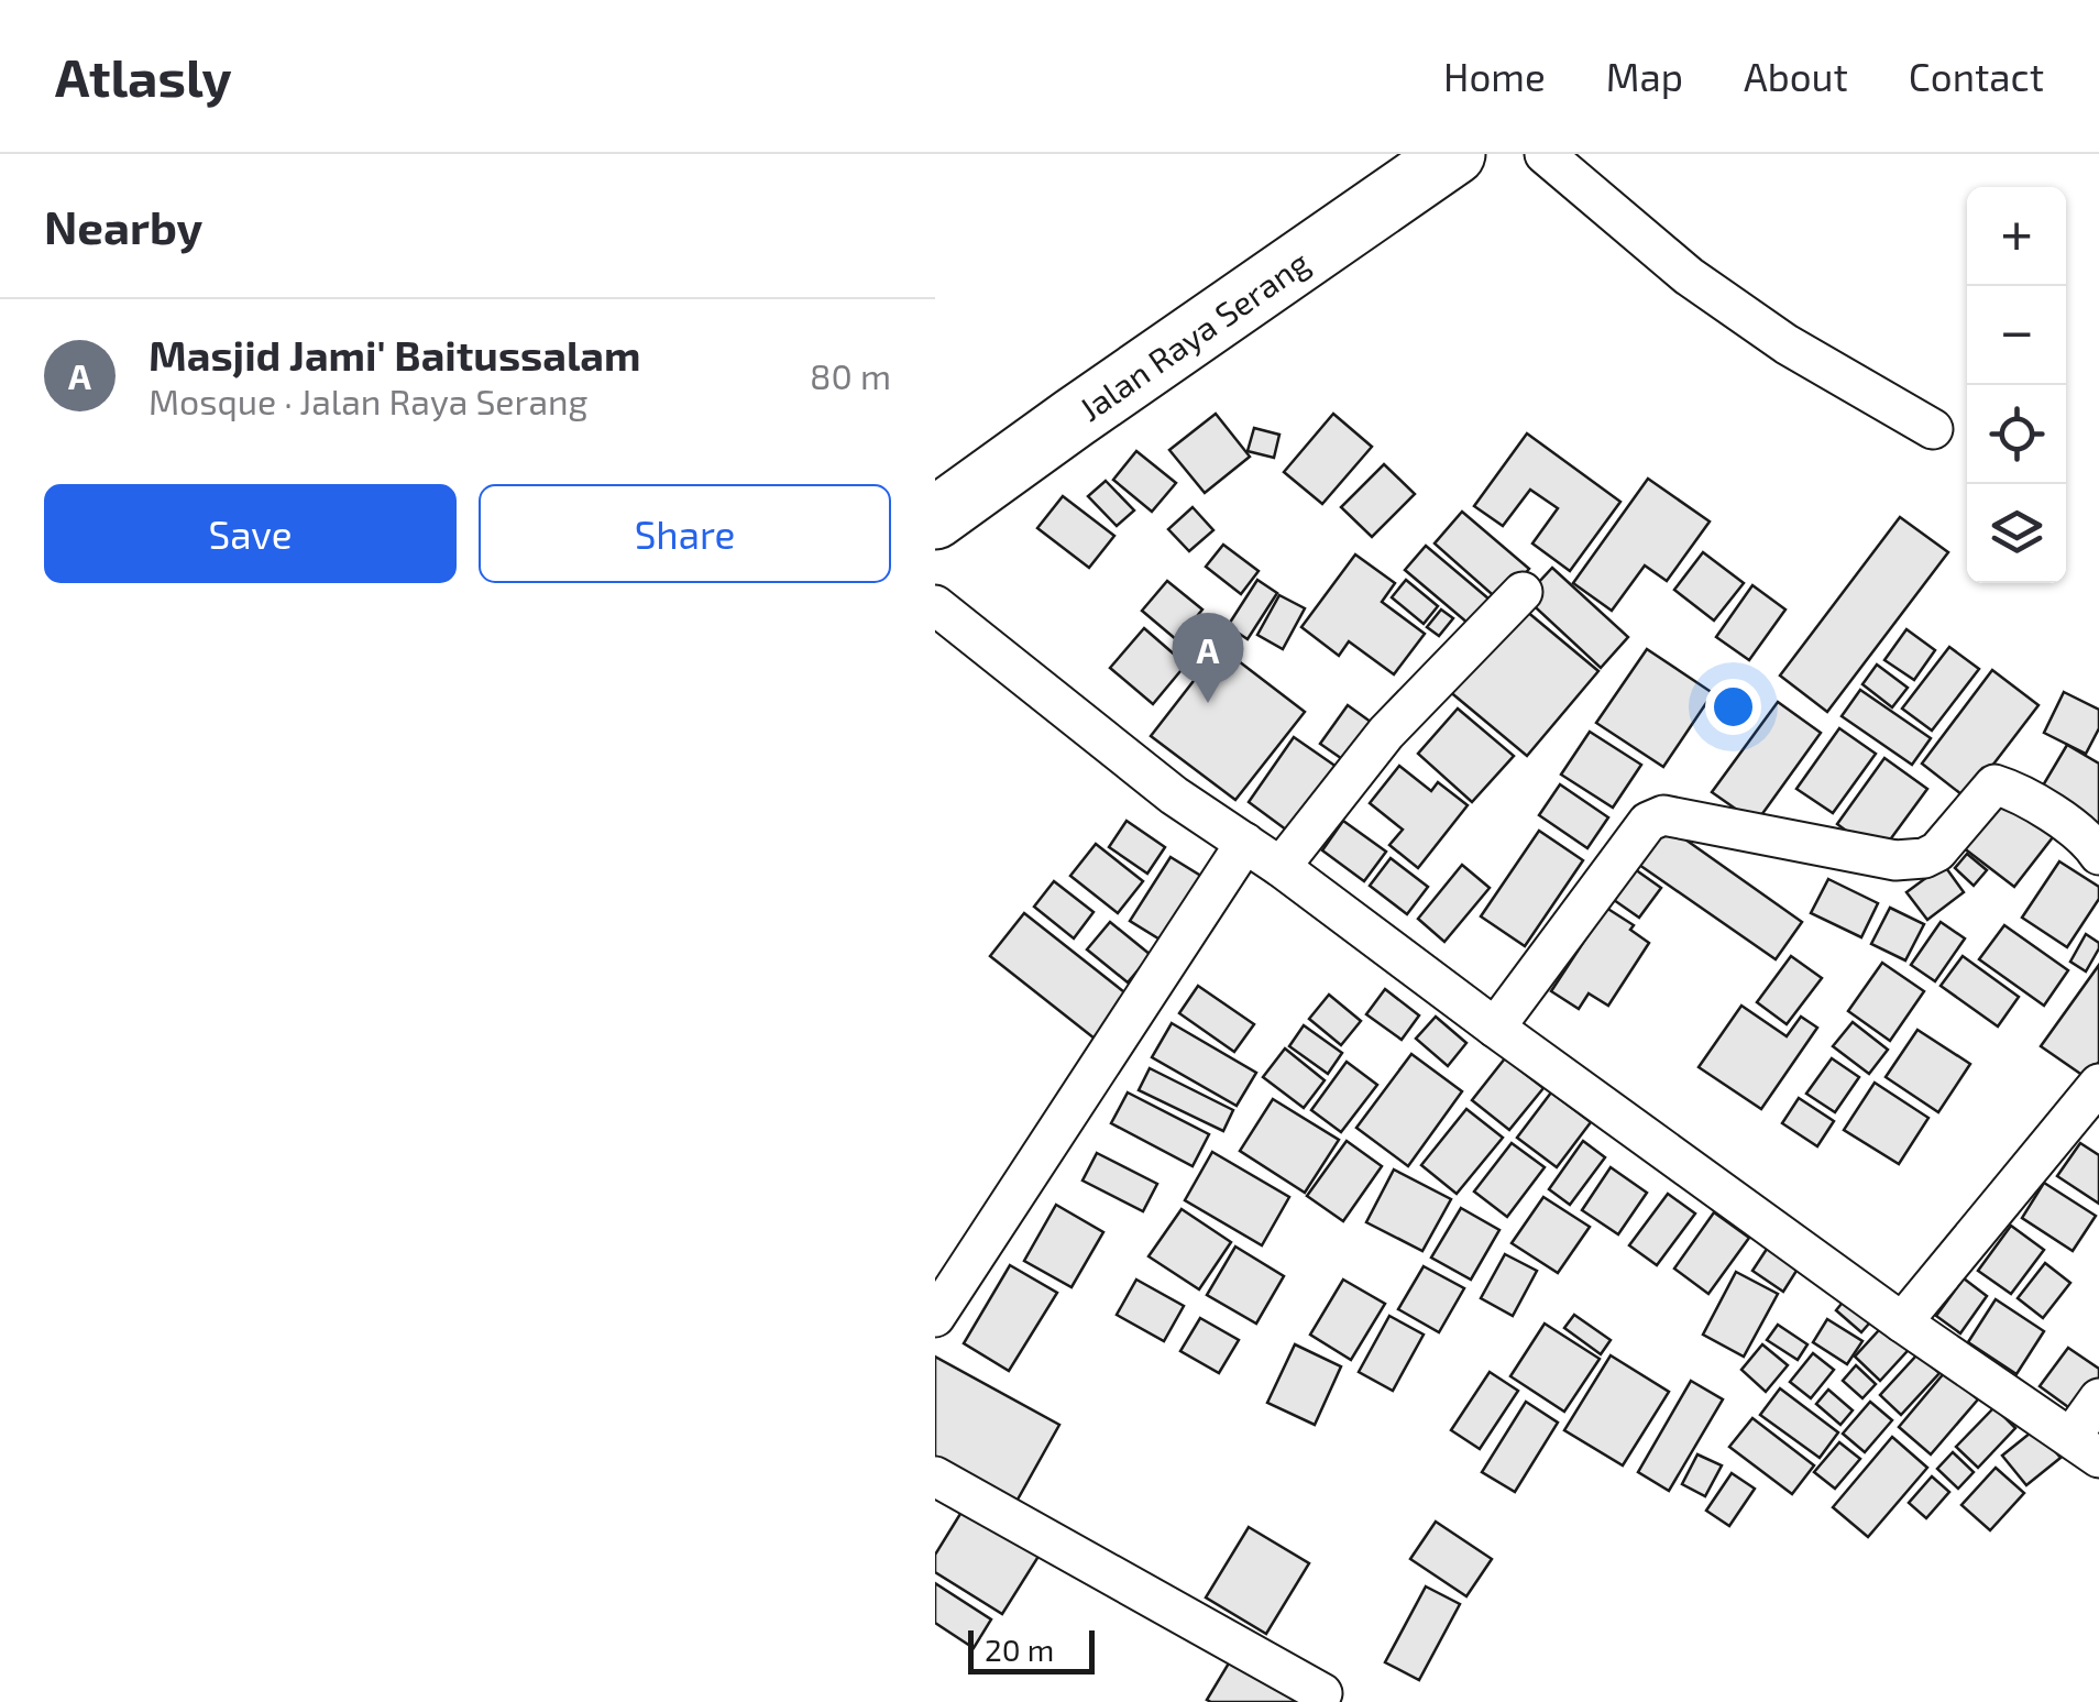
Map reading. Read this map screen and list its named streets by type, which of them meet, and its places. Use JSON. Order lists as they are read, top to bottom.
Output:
{
  "streets": {
    "highway": ["Jalan Raya Serang"]
  },
  "scale_bar": "20 m",
  "page": {
    "header": "Atlasly",
    "nav": [
      "Home",
      "Map",
      "About",
      "Contact"
    ],
    "heading": "Nearby",
    "map_buttons": ["+", "−"],
    "list": [
      {
        "mark": "A",
        "name": "Masjid Jami' Baitussalam",
        "note": "Mosque · Jalan Raya Serang",
        "value": "80 m"
      }
    ],
    "buttons": ["Save", "Share"],
    "pins": "A",
    "scale": "20 m"
  }
}
